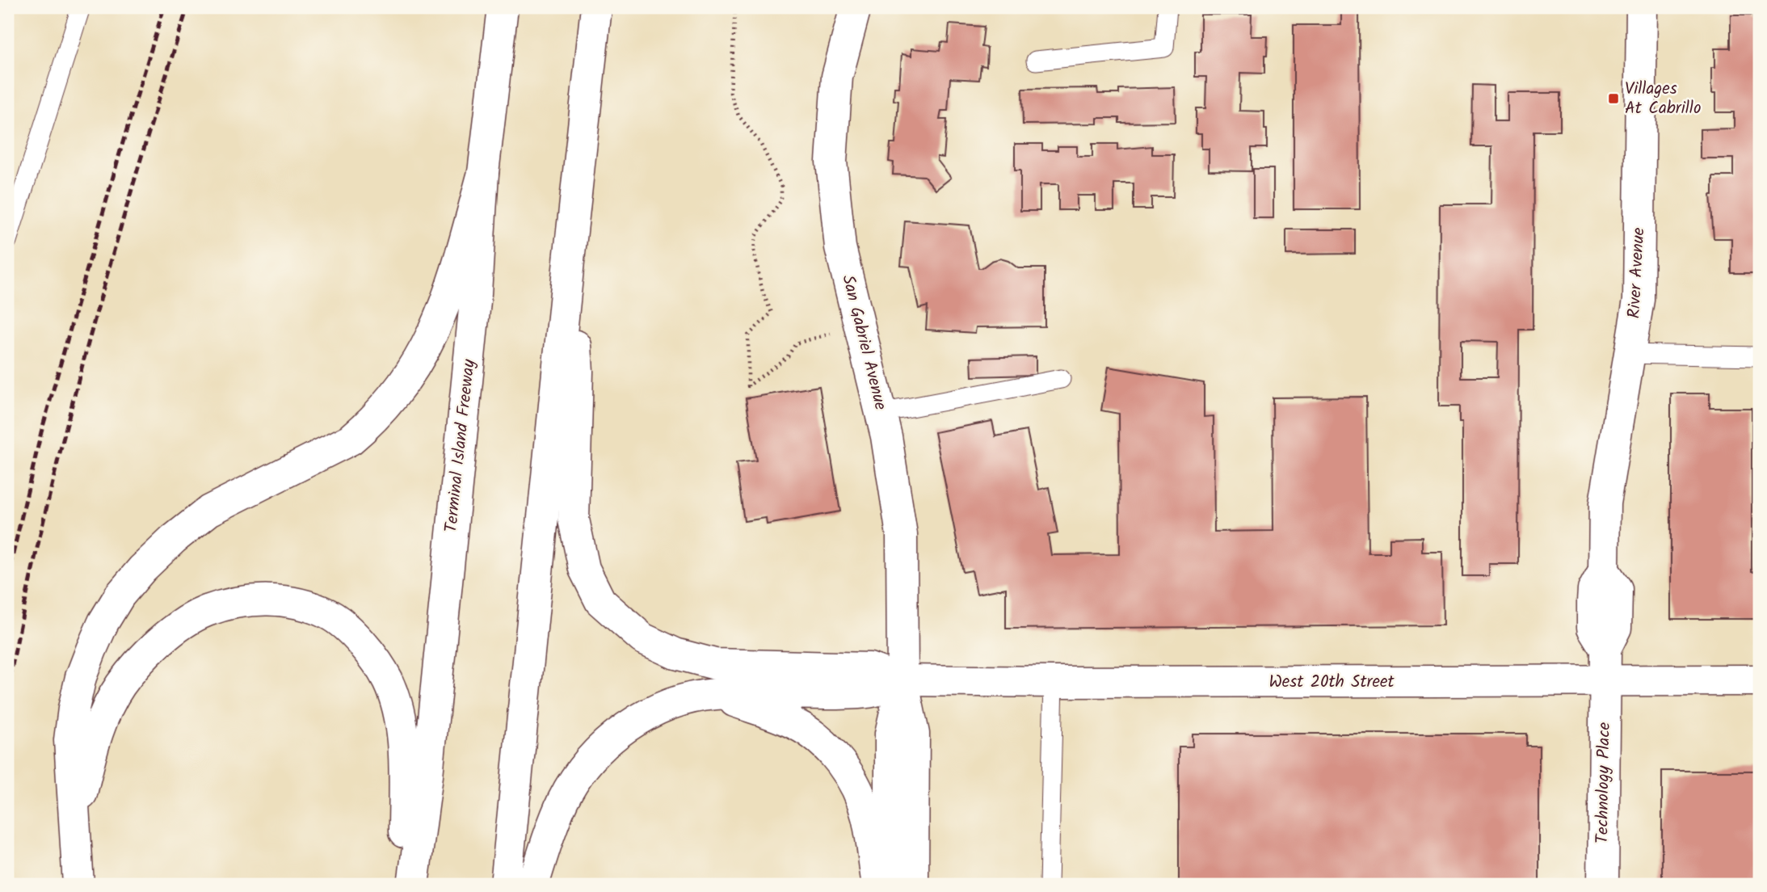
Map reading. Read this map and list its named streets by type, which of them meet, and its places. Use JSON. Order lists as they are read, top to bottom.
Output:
{
  "streets": {
    "main road": [
      "River Avenue",
      "San Gabriel Avenue",
      "Terminal Island Freeway",
      "West 20th Street",
      "Technology Place"
    ]
  },
  "crossings": [
    ["River Avenue", "West 20th Street"],
    ["River Avenue", "Technology Place"],
    ["San Gabriel Avenue", "West 20th Street"],
    ["West 20th Street", "Technology Place"]
  ],
  "places": {
    "transit": ["Villages At Cabrillo"]
  }
}
